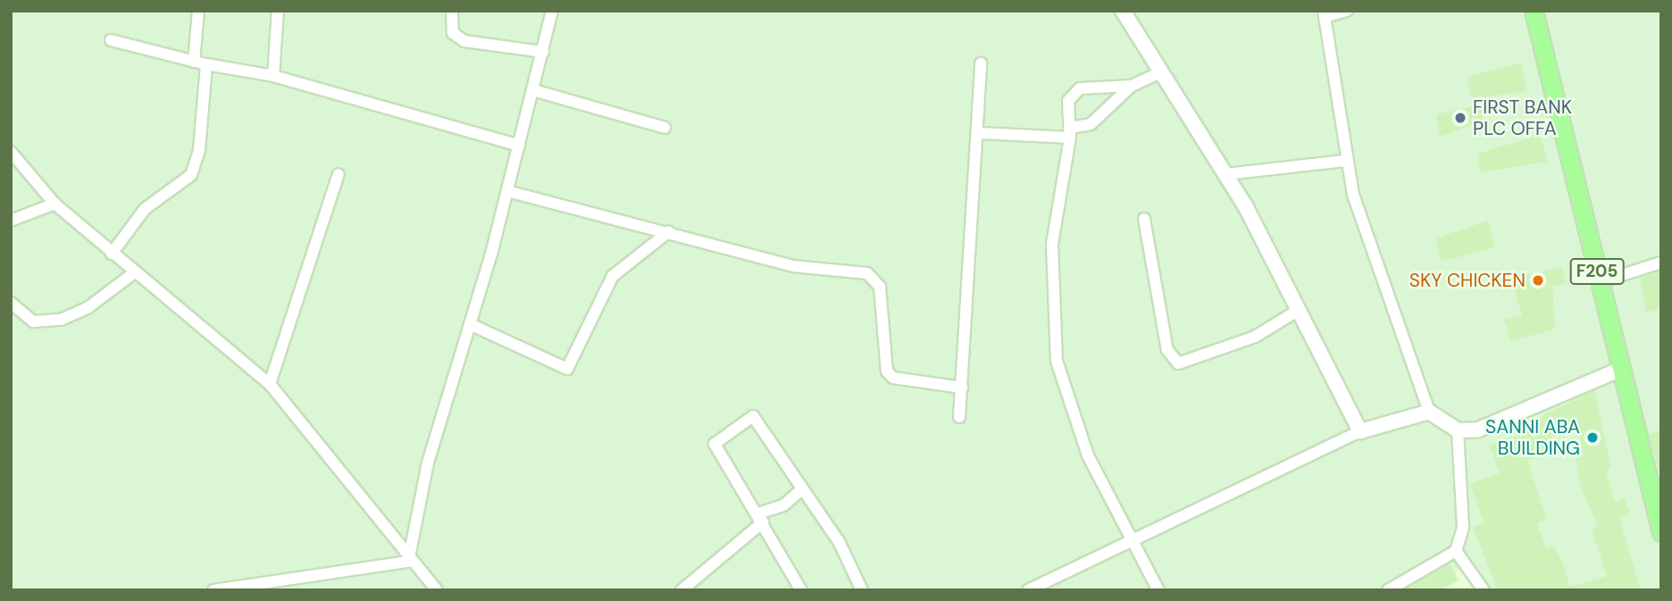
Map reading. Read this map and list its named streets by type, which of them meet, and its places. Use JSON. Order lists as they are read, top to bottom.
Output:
{
  "streets": {
    "main road": ["F205"]
  },
  "places": ["FIRST BANK PLC OFFA", "SKY CHICKEN", "SANNI ABA BUILDING"]
}
